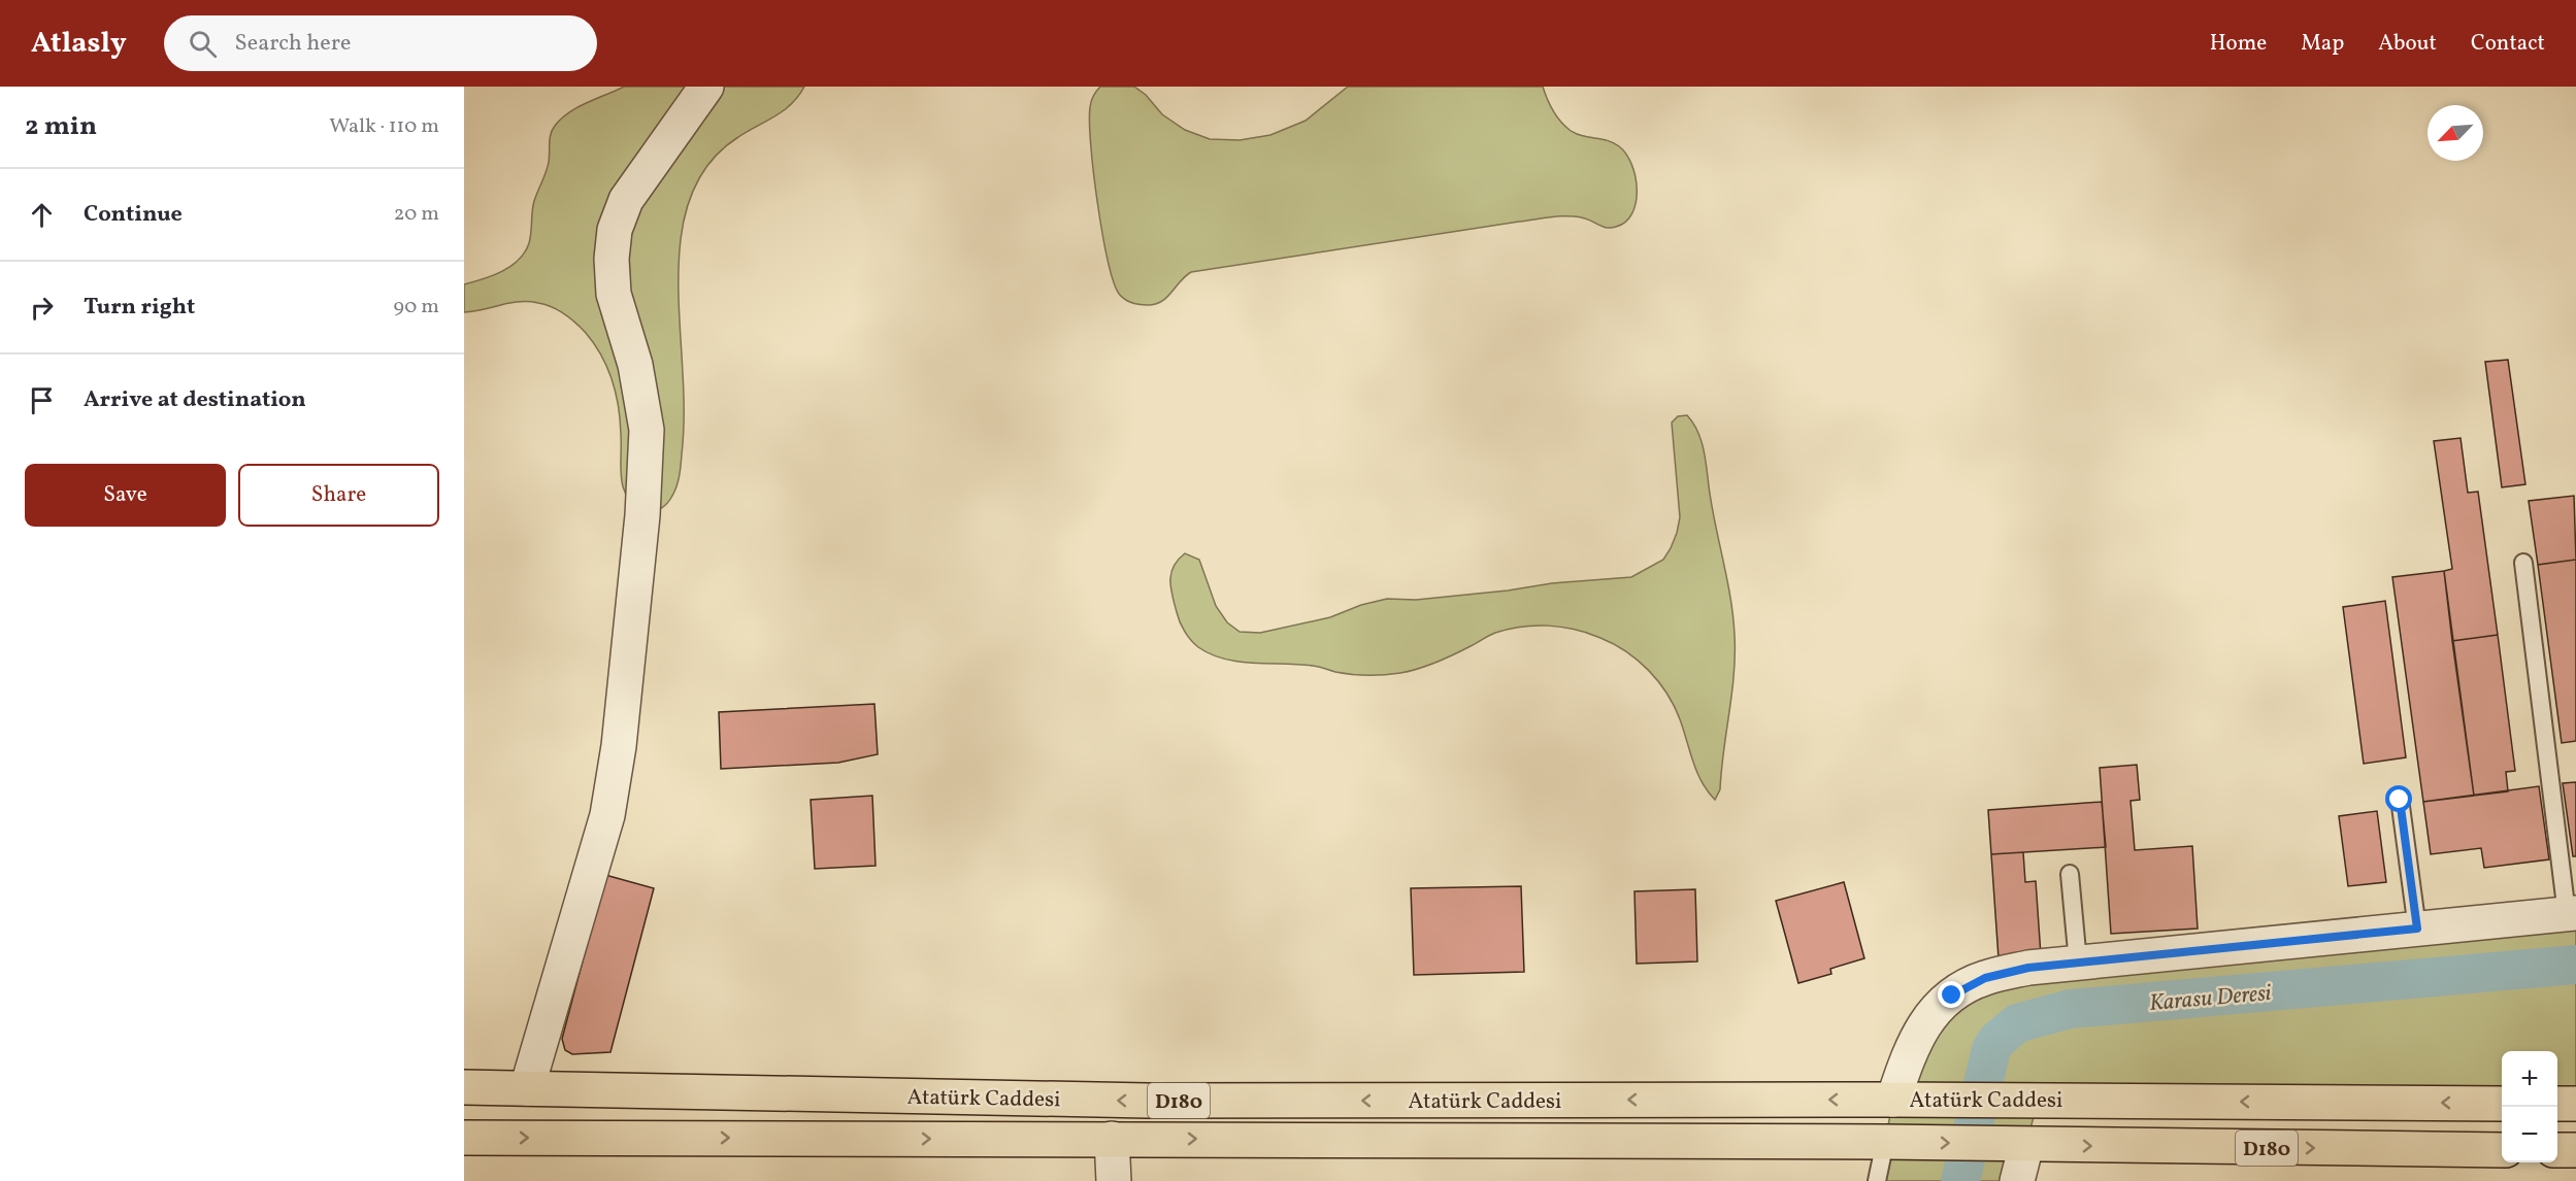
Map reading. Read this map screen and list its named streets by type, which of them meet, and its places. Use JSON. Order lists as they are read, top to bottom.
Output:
{
  "streets": {
    "highway": ["Atatürk Caddesi", "D180"]
  },
  "water": ["Karasu Deresi"],
  "north": "bottom left",
  "page": {
    "header": "Atlasly",
    "search": "Search here",
    "nav": [
      "Home",
      "Map",
      "About",
      "Contact"
    ],
    "heading": ["2 min", "Walk · 110 m"],
    "list": [
      ["Continue", "20 m"],
      ["Turn right", "90 m"],
      "Arrive at destination"
    ],
    "buttons": ["Save", "Share"],
    "map_buttons": ["+", "−"]
  }
}
